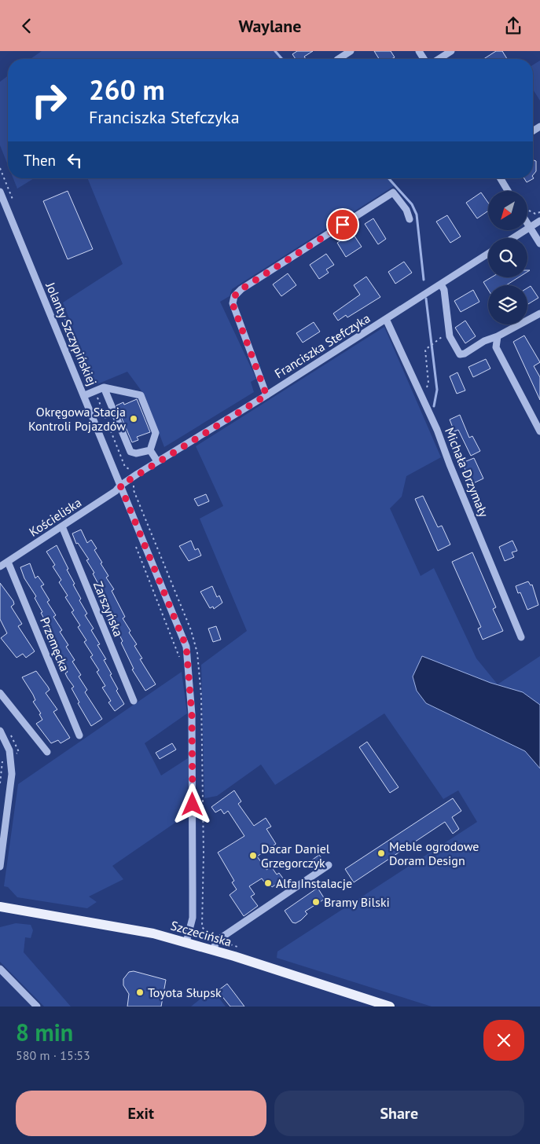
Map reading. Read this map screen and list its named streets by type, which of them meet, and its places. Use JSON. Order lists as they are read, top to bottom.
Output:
{
  "streets": {
    "main road": ["Szczecińska"],
    "street": [
      "Jolanty Szczypińskiej",
      "Franciszka Stefczyka",
      "Michała Drzymały",
      "Kościeliska",
      "Zarszyńska",
      "Przemęcka"
    ]
  },
  "crossings": [
    ["Jolanty Szczypińskiej", "Franciszka Stefczyka"],
    ["Jolanty Szczypińskiej", "Kościeliska"],
    ["Jolanty Szczypińskiej", "Szczecińska"],
    ["Franciszka Stefczyka", "Michała Drzymały"],
    ["Franciszka Stefczyka", "Kościeliska"],
    ["Kościeliska", "Zarszyńska"],
    ["Kościeliska", "Przemęcka"]
  ],
  "places": [
    "Okręgowa Stacja Kontroli Pojazdów",
    "Meble ogrodowe Doram Design",
    "Dacar Daniel Grzegorczyk",
    "Alfa Instalacje",
    "Bramy Bilski",
    "Toyota Słupsk"
  ],
  "north": "bottom left",
  "page": {
    "header": "Waylane",
    "turn": ["260 m", "Franciszka Stefczyka"],
    "then": "Then",
    "heading": ["8 min", "580 m · 15:53"],
    "buttons": ["Exit", "Share"]
  }
}
